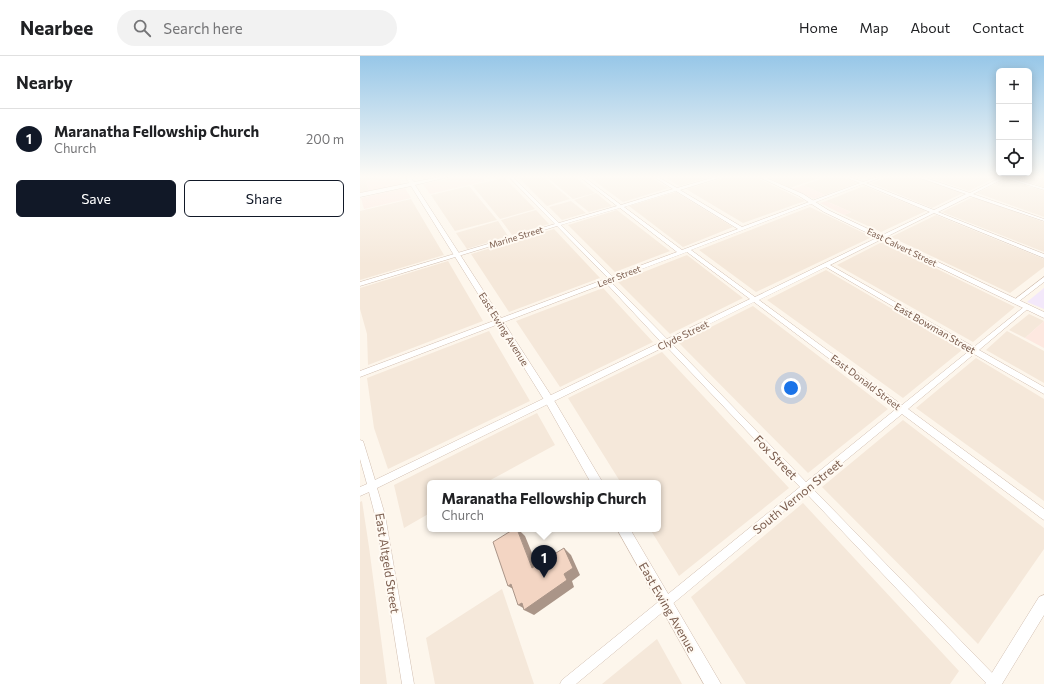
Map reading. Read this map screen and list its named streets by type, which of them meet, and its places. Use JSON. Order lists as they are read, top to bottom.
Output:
{
  "streets": {
    "street": [
      "Marine Street",
      "East Calvert Street",
      "Leer Street",
      "East Bowman Street",
      "East Ewing Avenue",
      "Clyde Street",
      "East Donald Street",
      "Fox Street",
      "South Vernon Street",
      "East Altgeld Street"
    ]
  },
  "crossings": [
    ["Marine Street", "East Ewing Avenue"],
    ["Marine Street", "Fox Street"],
    ["East Calvert Street", "Clyde Street"],
    ["East Calvert Street", "South Vernon Street"],
    ["Leer Street", "East Ewing Avenue"],
    ["Leer Street", "East Donald Street"],
    ["Leer Street", "Fox Street"],
    ["East Bowman Street", "Clyde Street"],
    ["East Bowman Street", "South Vernon Street"],
    ["East Ewing Avenue", "Clyde Street"],
    ["East Ewing Avenue", "South Vernon Street"],
    ["Clyde Street", "East Donald Street"],
    ["Clyde Street", "Fox Street"],
    ["Clyde Street", "East Altgeld Street"],
    ["East Donald Street", "South Vernon Street"],
    ["Fox Street", "South Vernon Street"]
  ],
  "page": {
    "header": "Nearbee",
    "search": "Search here",
    "nav": [
      "Home",
      "Map",
      "About",
      "Contact"
    ],
    "heading": "Nearby",
    "map_buttons": ["+", "−"],
    "list": [
      {
        "mark": "1",
        "name": "Maranatha Fellowship Church",
        "note": "Church",
        "value": "200 m"
      }
    ],
    "buttons": ["Save", "Share"],
    "popup": ["Maranatha Fellowship Church", "Church"],
    "pins": "1"
  }
}
